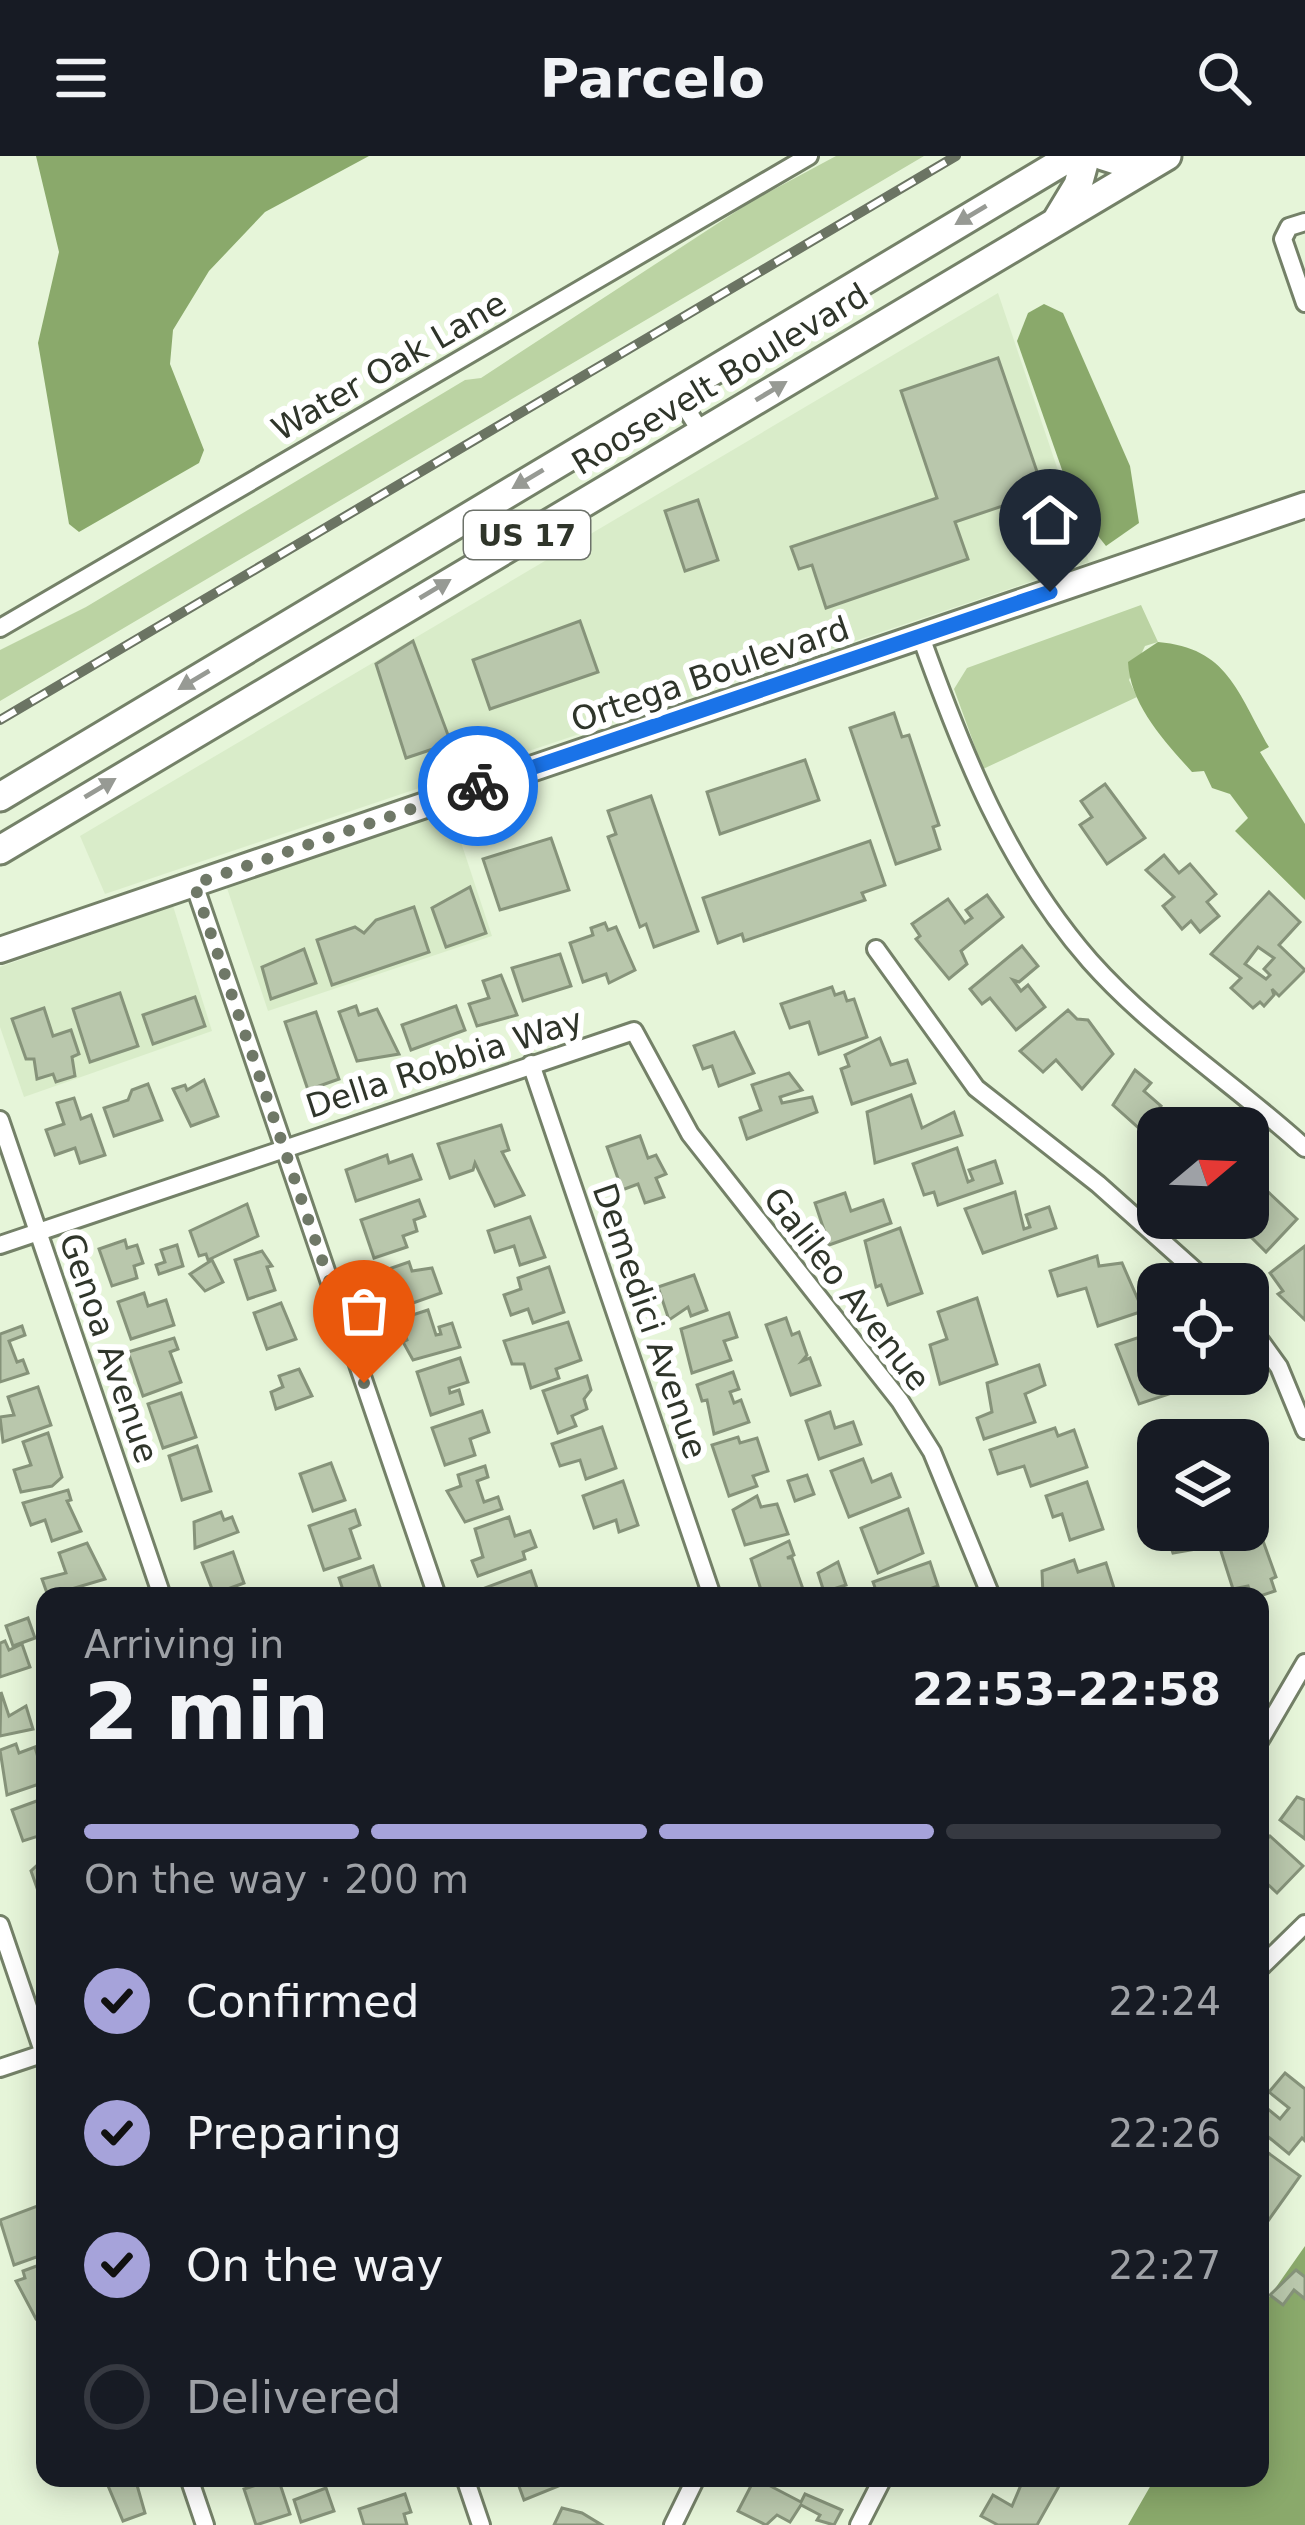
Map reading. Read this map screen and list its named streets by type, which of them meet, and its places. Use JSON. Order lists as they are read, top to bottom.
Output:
{
  "streets": {
    "highway": ["Roosevelt Boulevard", "US 17"],
    "main road": ["Ortega Boulevard"],
    "street": [
      "Water Oak Lane",
      "Della Robbia Way",
      "Galileo Avenue",
      "Demedici Avenue",
      "Genoa Avenue"
    ]
  },
  "crossings": [
    ["Della Robbia Way", "Galileo Avenue"],
    ["Della Robbia Way", "Demedici Avenue"],
    ["Della Robbia Way", "Genoa Avenue"]
  ],
  "north": "right",
  "page": {
    "header": "Parcelo",
    "heading": ["2 min", "Arriving in", "22:53–22:58"],
    "bar": "On the way · 200 m",
    "list": [
      ["Confirmed", "22:24"],
      ["Preparing", "22:26"],
      ["On the way", "22:27"],
      "Delivered"
    ]
  }
}
